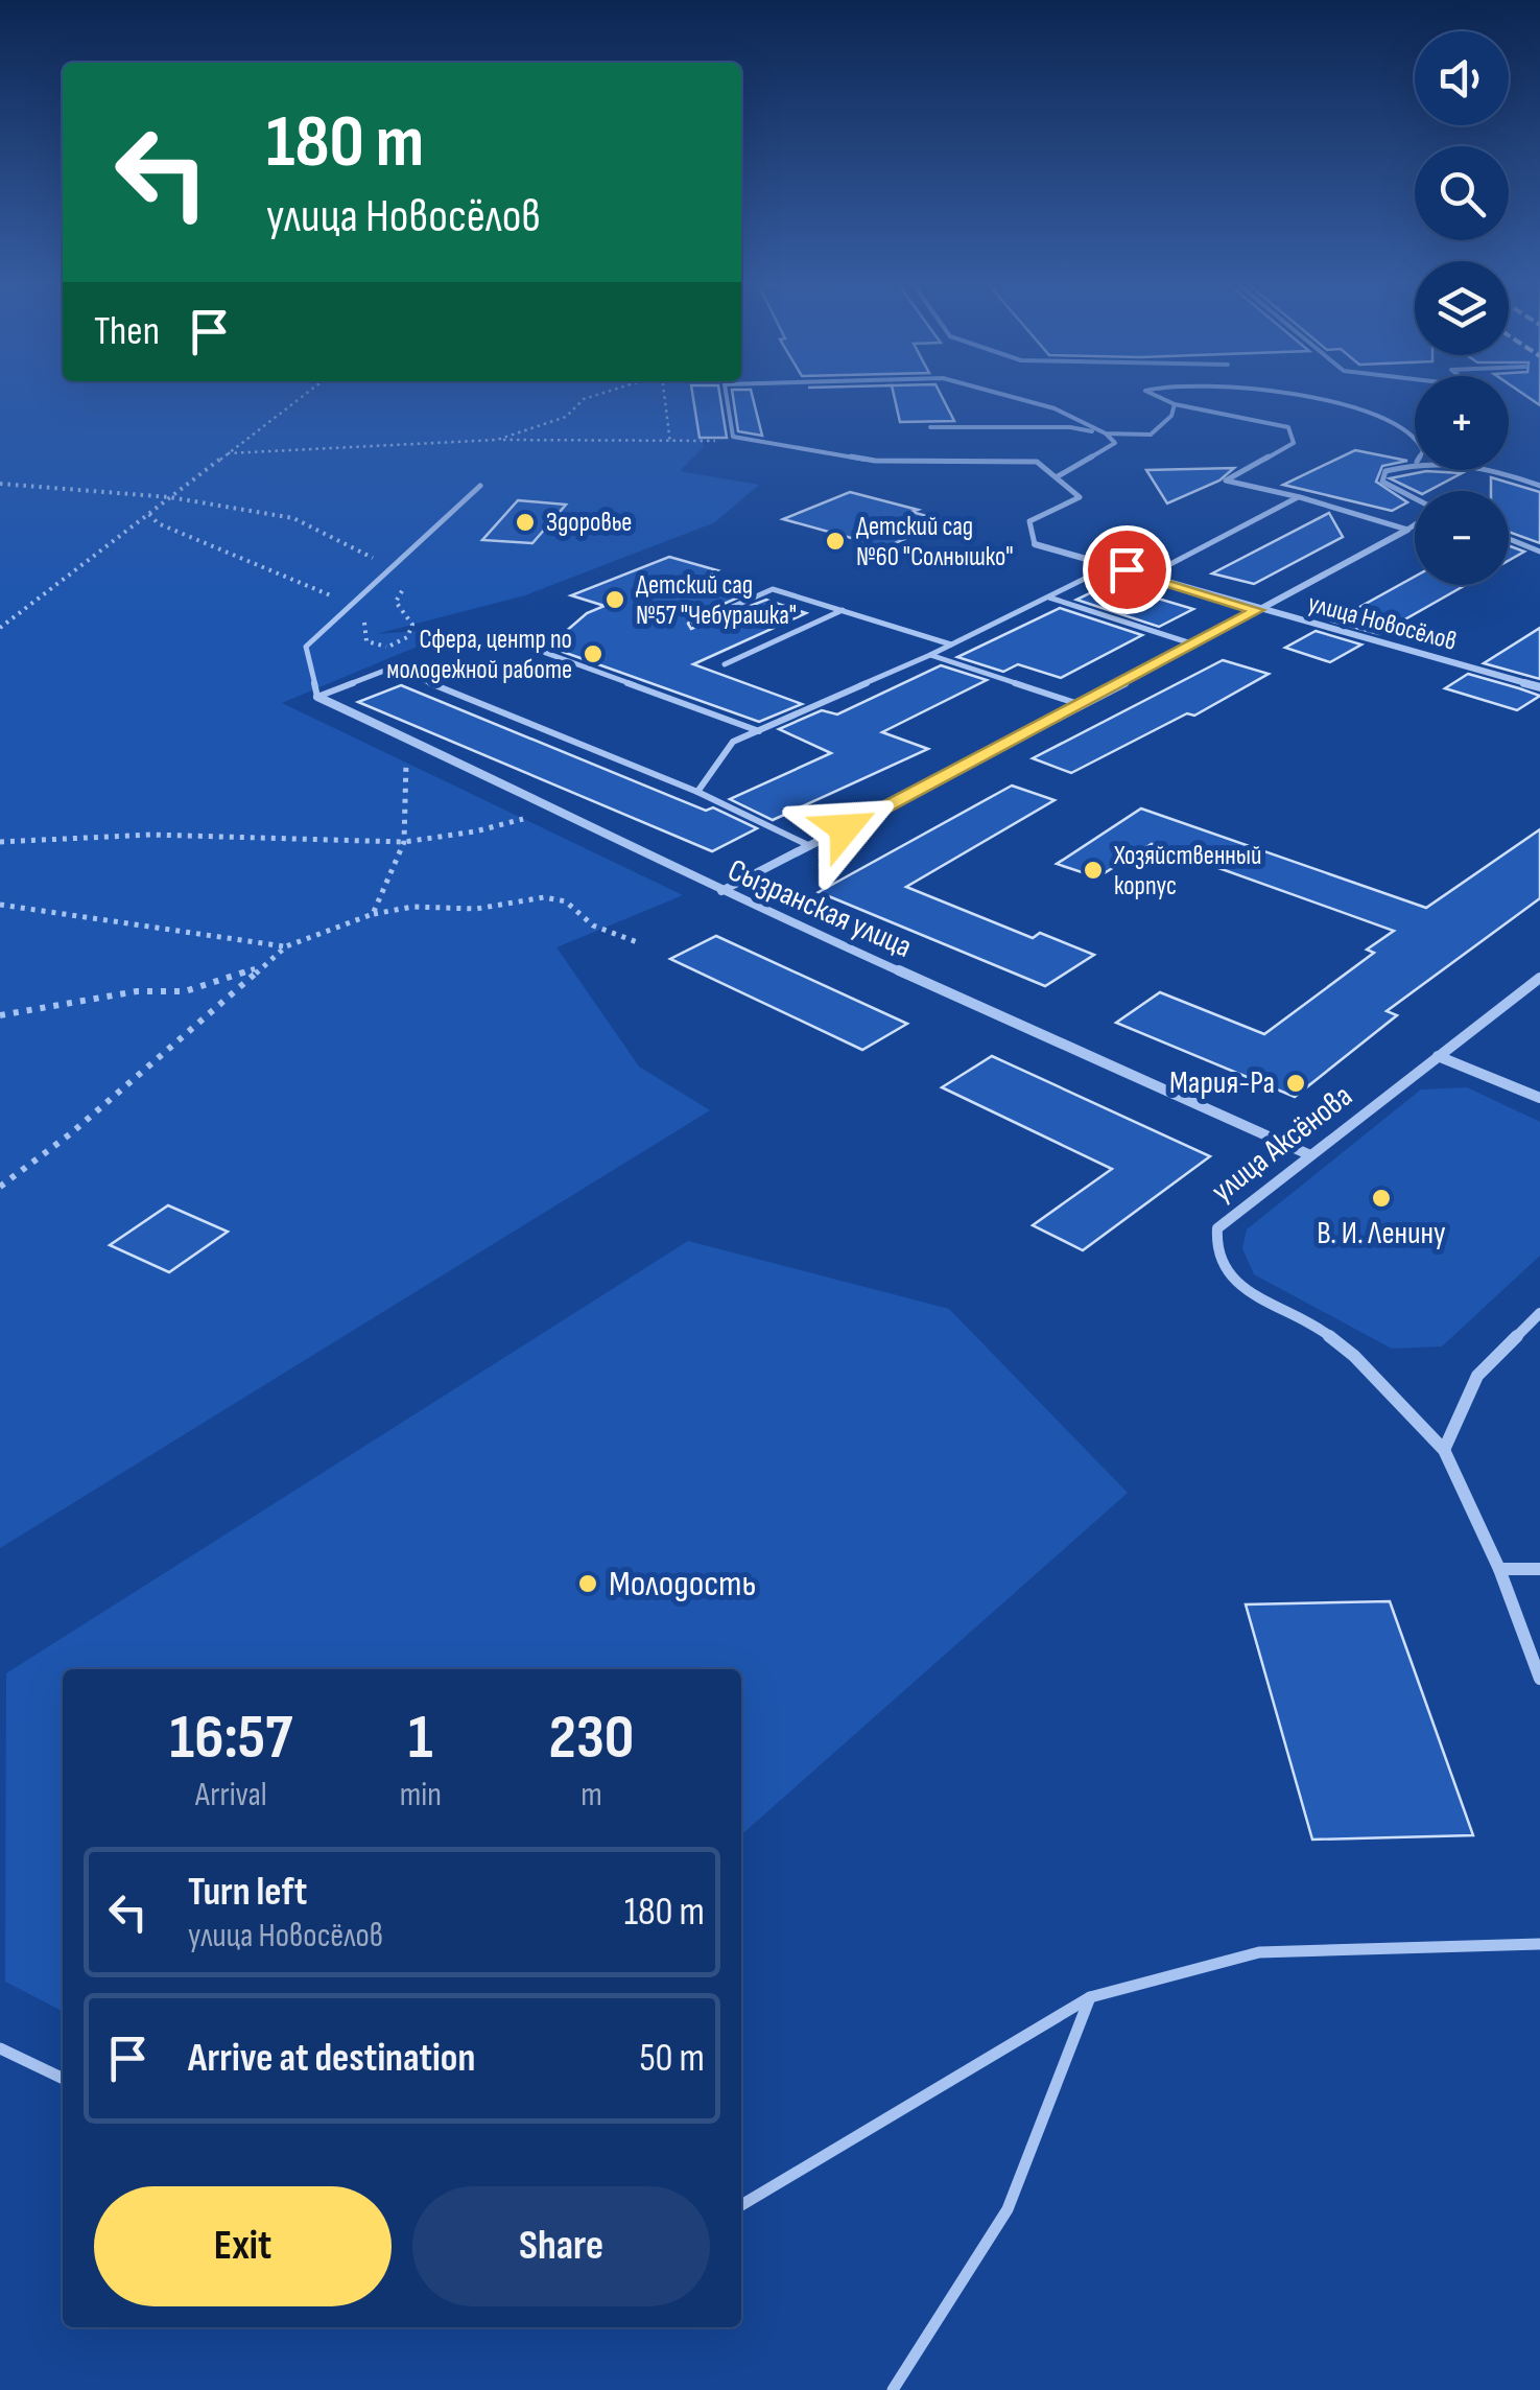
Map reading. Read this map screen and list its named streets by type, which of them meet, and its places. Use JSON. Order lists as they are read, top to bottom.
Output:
{
  "streets": {
    "street": ["улица Новосёлов", "Сызранская улица", "улица Аксёнова"]
  },
  "crossings": [
    ["Сызранская улица", "улица Аксёнова"]
  ],
  "places": [
    "Здоровье",
    "Детский сад №60 \"Солнышко\"",
    "Детский сад №57 \"Чебурашка\"",
    "Сфера, центр по молодежной работе",
    "Хозяйственный корпус",
    "Мария-Ра",
    "В. И. Ленину",
    "Молодость"
  ],
  "page": {
    "map_buttons": ["+", "−"],
    "turn": ["180 m", "улица Новосёлов"],
    "then": "Then",
    "eta": [
      "16:57",
      "Arrival",
      "1",
      "min",
      "230",
      "m"
    ],
    "list": [
      {
        "name": "Turn left",
        "note": "улица Новосёлов",
        "value": "180 m"
      },
      {
        "name": "Arrive at destination",
        "value": "50 m"
      }
    ],
    "buttons": ["Exit", "Share"]
  }
}
